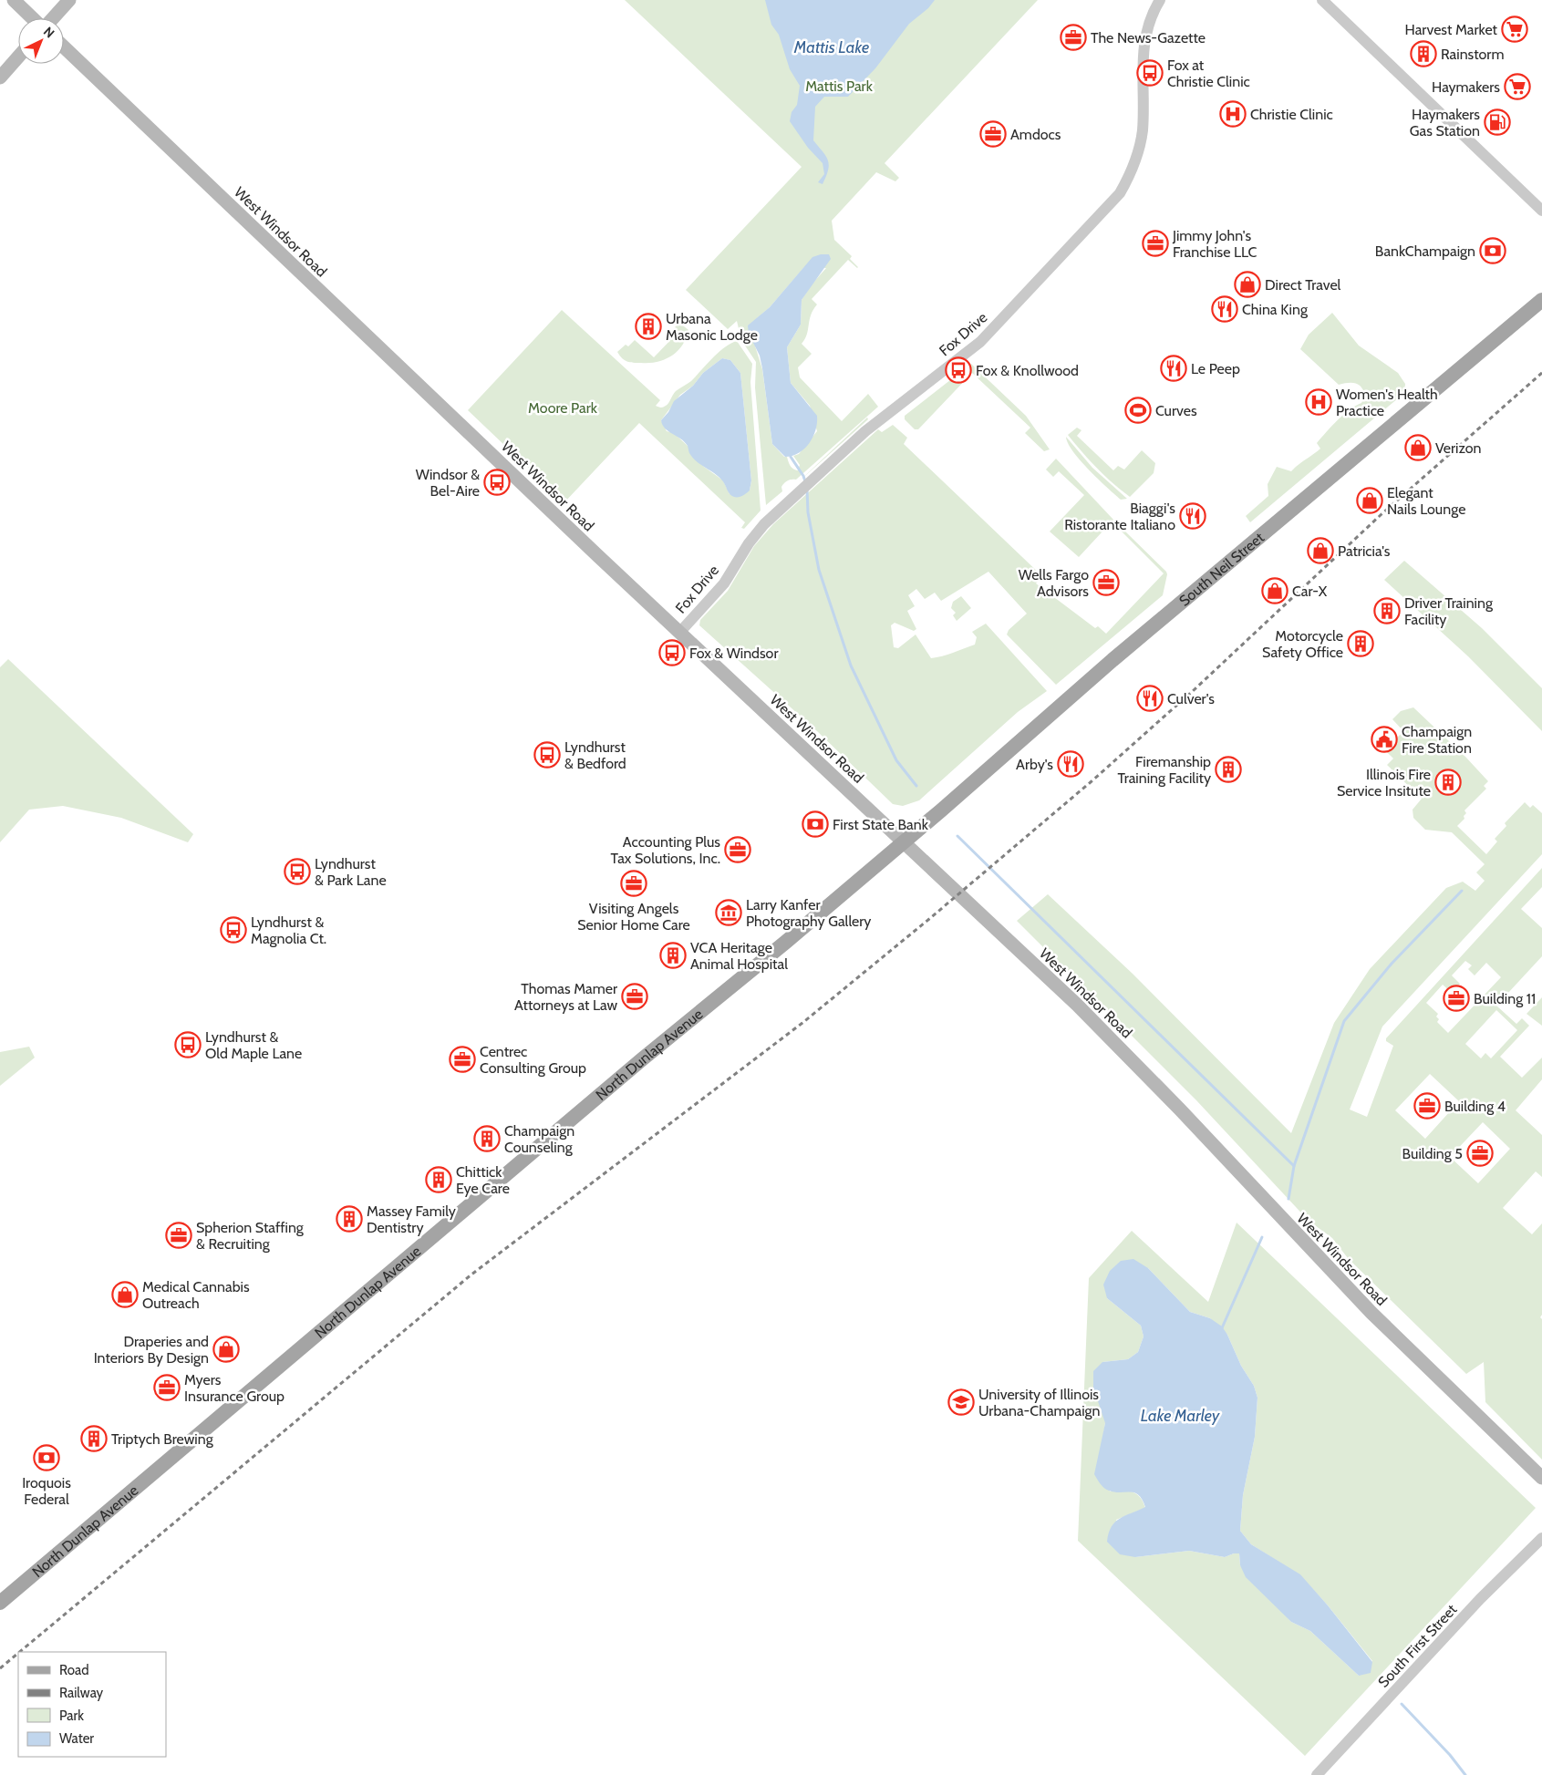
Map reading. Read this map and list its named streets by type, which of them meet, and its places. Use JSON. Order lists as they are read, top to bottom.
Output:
{
  "streets": {
    "main road": ["West Windsor Road", "South Neil Street", "North Dunlap Avenue"],
    "street": ["Fox Drive", "South First Street"]
  },
  "crossings": [
    ["West Windsor Road", "Fox Drive"],
    ["West Windsor Road", "South Neil Street"],
    ["West Windsor Road", "North Dunlap Avenue"],
    ["South Neil Street", "North Dunlap Avenue"]
  ],
  "water": ["Mattis Lake", "Lake Marley"],
  "parks": ["Mattis Park", "Moore Park"],
  "places": {
    "supermarket": ["Harvest Market", "Haymakers"],
    "office": [
      "The News-Gazette",
      "Amdocs",
      "Jimmy John's Franchise LLC",
      "Wells Fargo Advisors",
      "Accounting Plus Tax Solutions, Inc.",
      "Visiting Angels Senior Home Care",
      "Thomas Mamer Attorneys at Law",
      "Building 11",
      "Centrec Consulting Group",
      "Building 4",
      "Building 5",
      "Spherion Staffing & Recruiting",
      "Myers Insurance Group"
    ],
    "building": [
      "Rainstorm",
      "Urbana Masonic Lodge",
      "Driver Training Facility",
      "Motorcycle Safety Office",
      "Firemanship Training Facility",
      "Illinois Fire Service Insitute",
      "VCA Heritage Animal Hospital",
      "Champaign Counseling",
      "Chittick Eye Care",
      "Massey Family Dentistry",
      "Triptych Brewing"
    ],
    "bus stop": [
      "Fox at Christie Clinic",
      "Fox & Knollwood",
      "Windsor & Bel-Aire",
      "Fox & Windsor",
      "Lyndhurst & Bedford",
      "Lyndhurst & Park Lane",
      "Lyndhurst & Magnolia Ct.",
      "Lyndhurst & Old Maple Lane"
    ],
    "hospital": ["Christie Clinic", "Women's Health Practice"],
    "fuel station": ["Haymakers Gas Station"],
    "bank": ["BankChampaign", "First State Bank", "Iroquois Federal"],
    "shop": [
      "Direct Travel",
      "Verizon",
      "Elegant Nails Lounge",
      "Patricia's",
      "Car-X",
      "Medical Cannabis Outreach",
      "Draperies and Interiors By Design"
    ],
    "restaurant": [
      "China King",
      "Le Peep",
      "Biaggi's Ristorante Italiano",
      "Culver's",
      "Arby's"
    ],
    "sports": ["Curves"],
    "public building": ["Champaign Fire Station"],
    "museum": ["Larry Kanfer Photography Gallery"],
    "school or university": ["University of Illinois Urbana-Champaign"]
  },
  "legend": [
    "Road",
    "Railway",
    "Park",
    "Water"
  ],
  "north": "top right"
}
